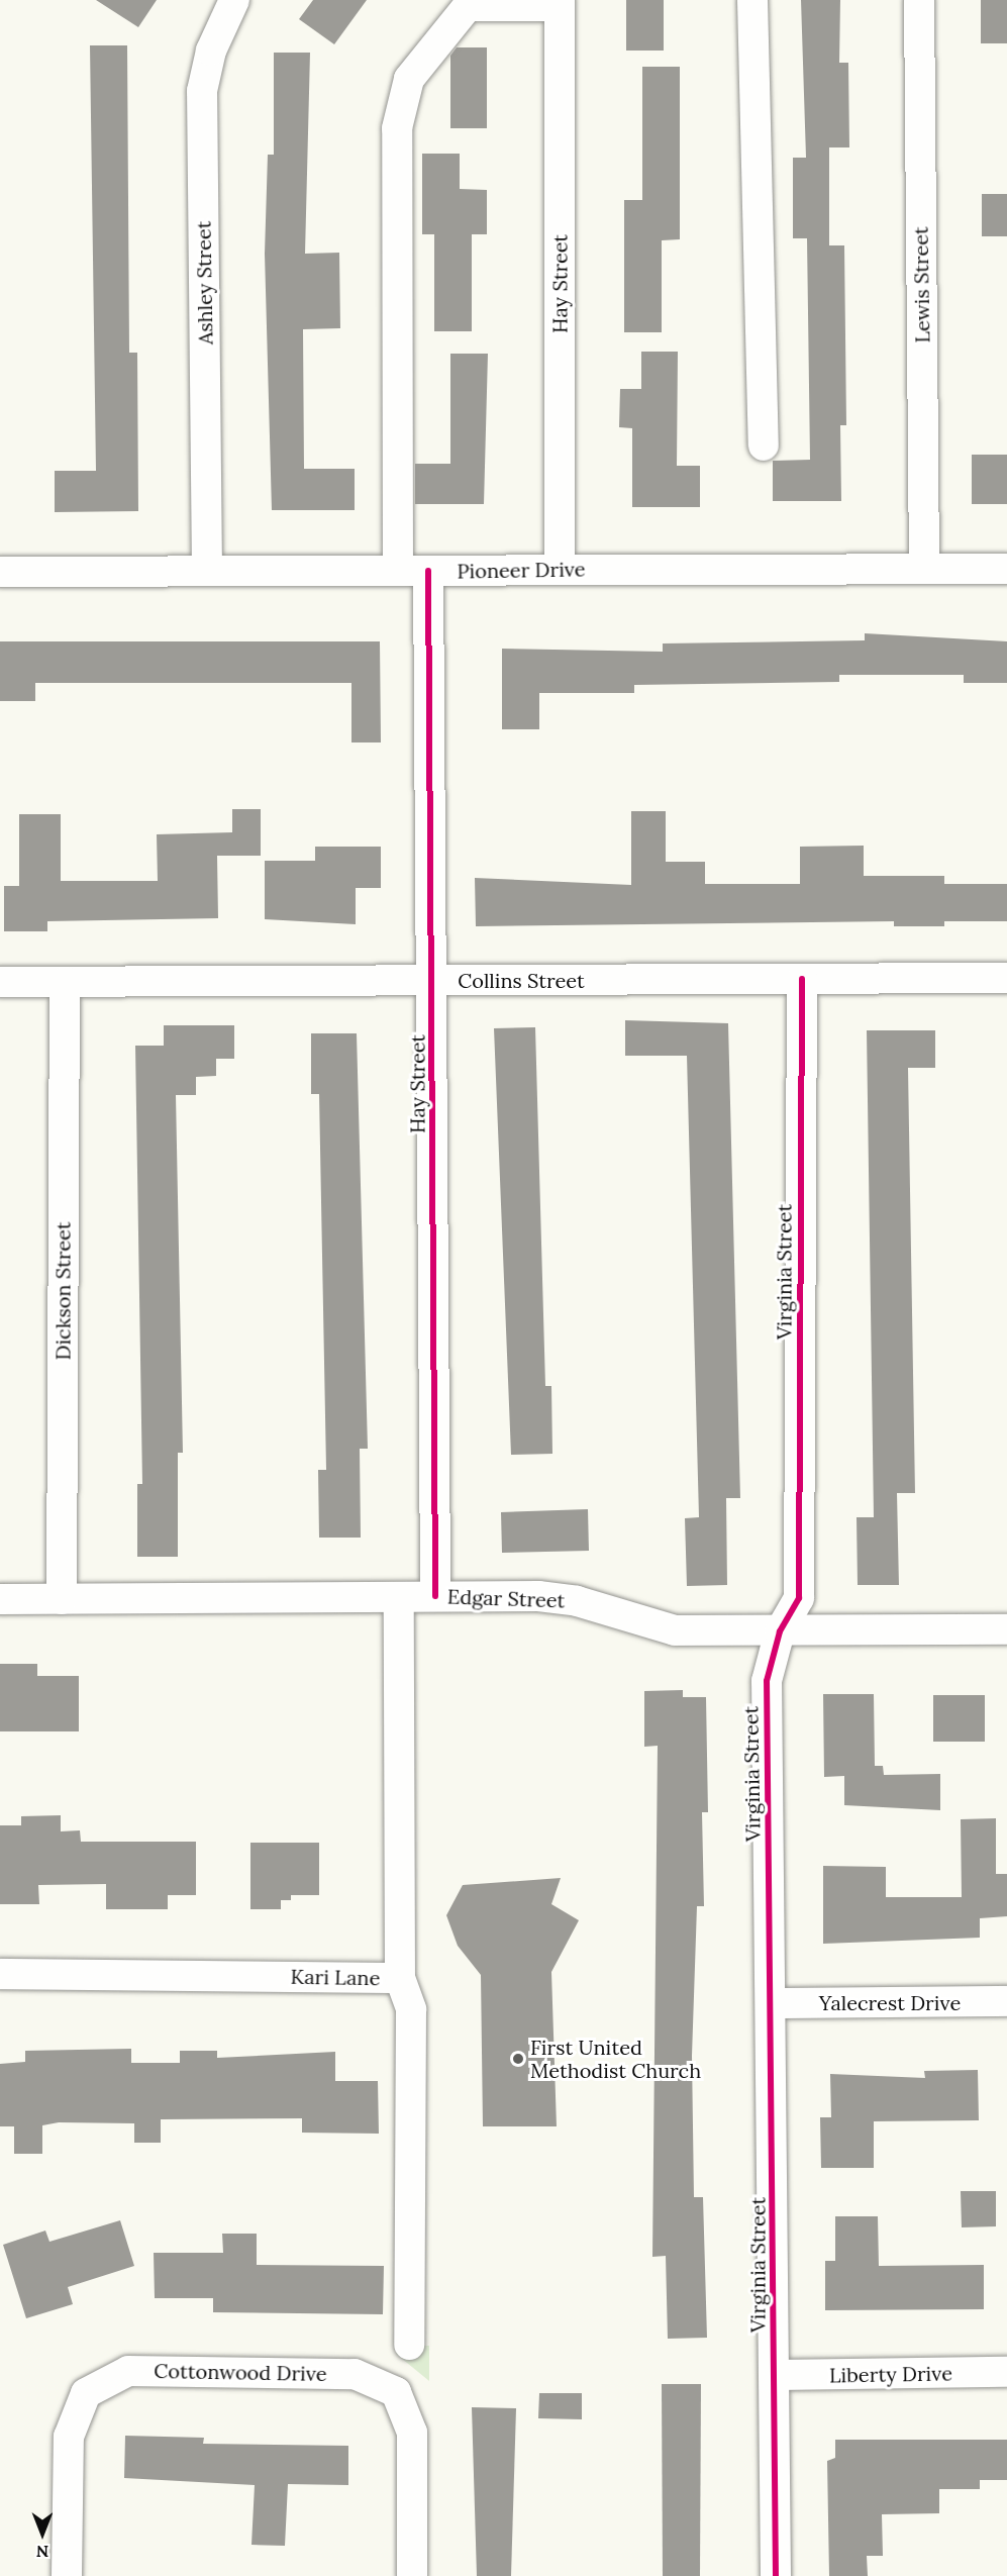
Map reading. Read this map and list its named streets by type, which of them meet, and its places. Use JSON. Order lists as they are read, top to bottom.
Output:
{
  "streets": {
    "street": [
      "Ashley Street",
      "Hay Street",
      "Lewis Street",
      "Pioneer Drive",
      "Collins Street",
      "Virginia Street",
      "Dickson Street",
      "Edgar Street",
      "Kari Lane",
      "Yalecrest Drive",
      "Cottonwood Drive",
      "Liberty Drive"
    ]
  },
  "crossings": [
    ["Ashley Street", "Pioneer Drive"],
    ["Hay Street", "Pioneer Drive"],
    ["Hay Street", "Collins Street"],
    ["Hay Street", "Edgar Street"],
    ["Lewis Street", "Pioneer Drive"],
    ["Collins Street", "Virginia Street"],
    ["Collins Street", "Dickson Street"],
    ["Virginia Street", "Edgar Street"],
    ["Virginia Street", "Yalecrest Drive"],
    ["Virginia Street", "Liberty Drive"],
    ["Dickson Street", "Edgar Street"],
    ["Edgar Street", "Kari Lane"]
  ],
  "places": ["First United Methodist Church"],
  "north": "bottom"
}
